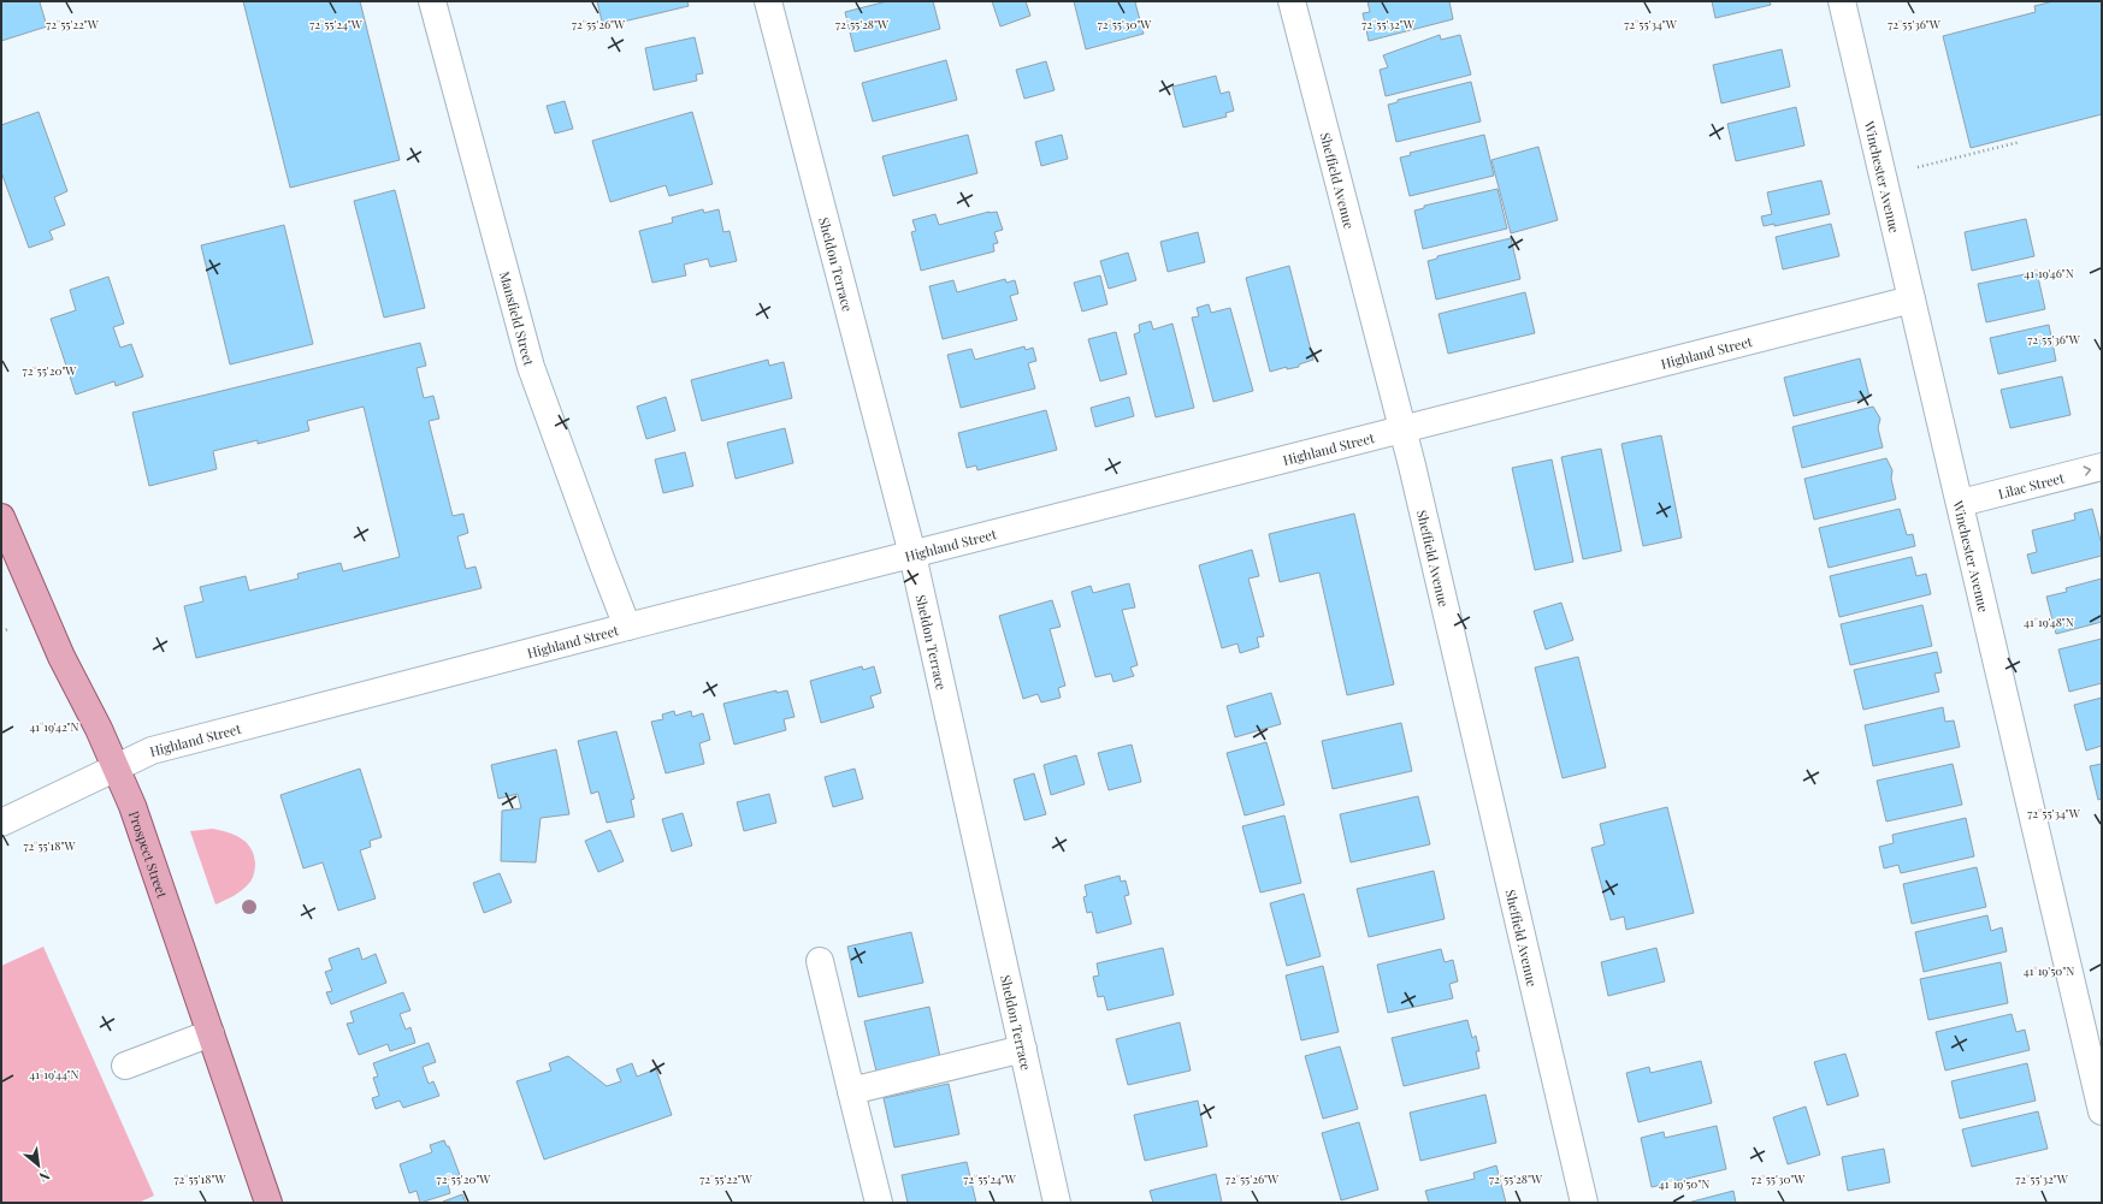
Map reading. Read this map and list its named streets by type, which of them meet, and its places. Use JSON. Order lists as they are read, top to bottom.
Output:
{
  "streets": {
    "main road": ["Prospect Street"],
    "street": [
      "Winchester Avenue",
      "Sheffield Avenue",
      "Sheldon Terrace",
      "Mansfield Street",
      "Highland Street",
      "Lilac Street"
    ]
  },
  "crossings": [
    ["Winchester Avenue", "Highland Street"],
    ["Winchester Avenue", "Lilac Street"],
    ["Sheffield Avenue", "Highland Street"],
    ["Sheldon Terrace", "Highland Street"],
    ["Mansfield Street", "Highland Street"],
    ["Highland Street", "Prospect Street"]
  ],
  "one_way": ["Lilac Street"],
  "north": "bottom right",
  "coordinates": [
    "72°55'22\"W",
    "72°55'24\"W",
    "72°55'26\"W",
    "72°55'28\"W",
    "72°55'30\"W",
    "72°55'32\"W",
    "72°55'34\"W",
    "72°55'36\"W",
    "41°19'46\"N",
    "72°55'20\"W",
    "41°19'48\"N",
    "41°19'42\"N",
    "72°55'18\"W",
    "41°19'50\"N",
    "41°19'44\"N"
  ]
}
